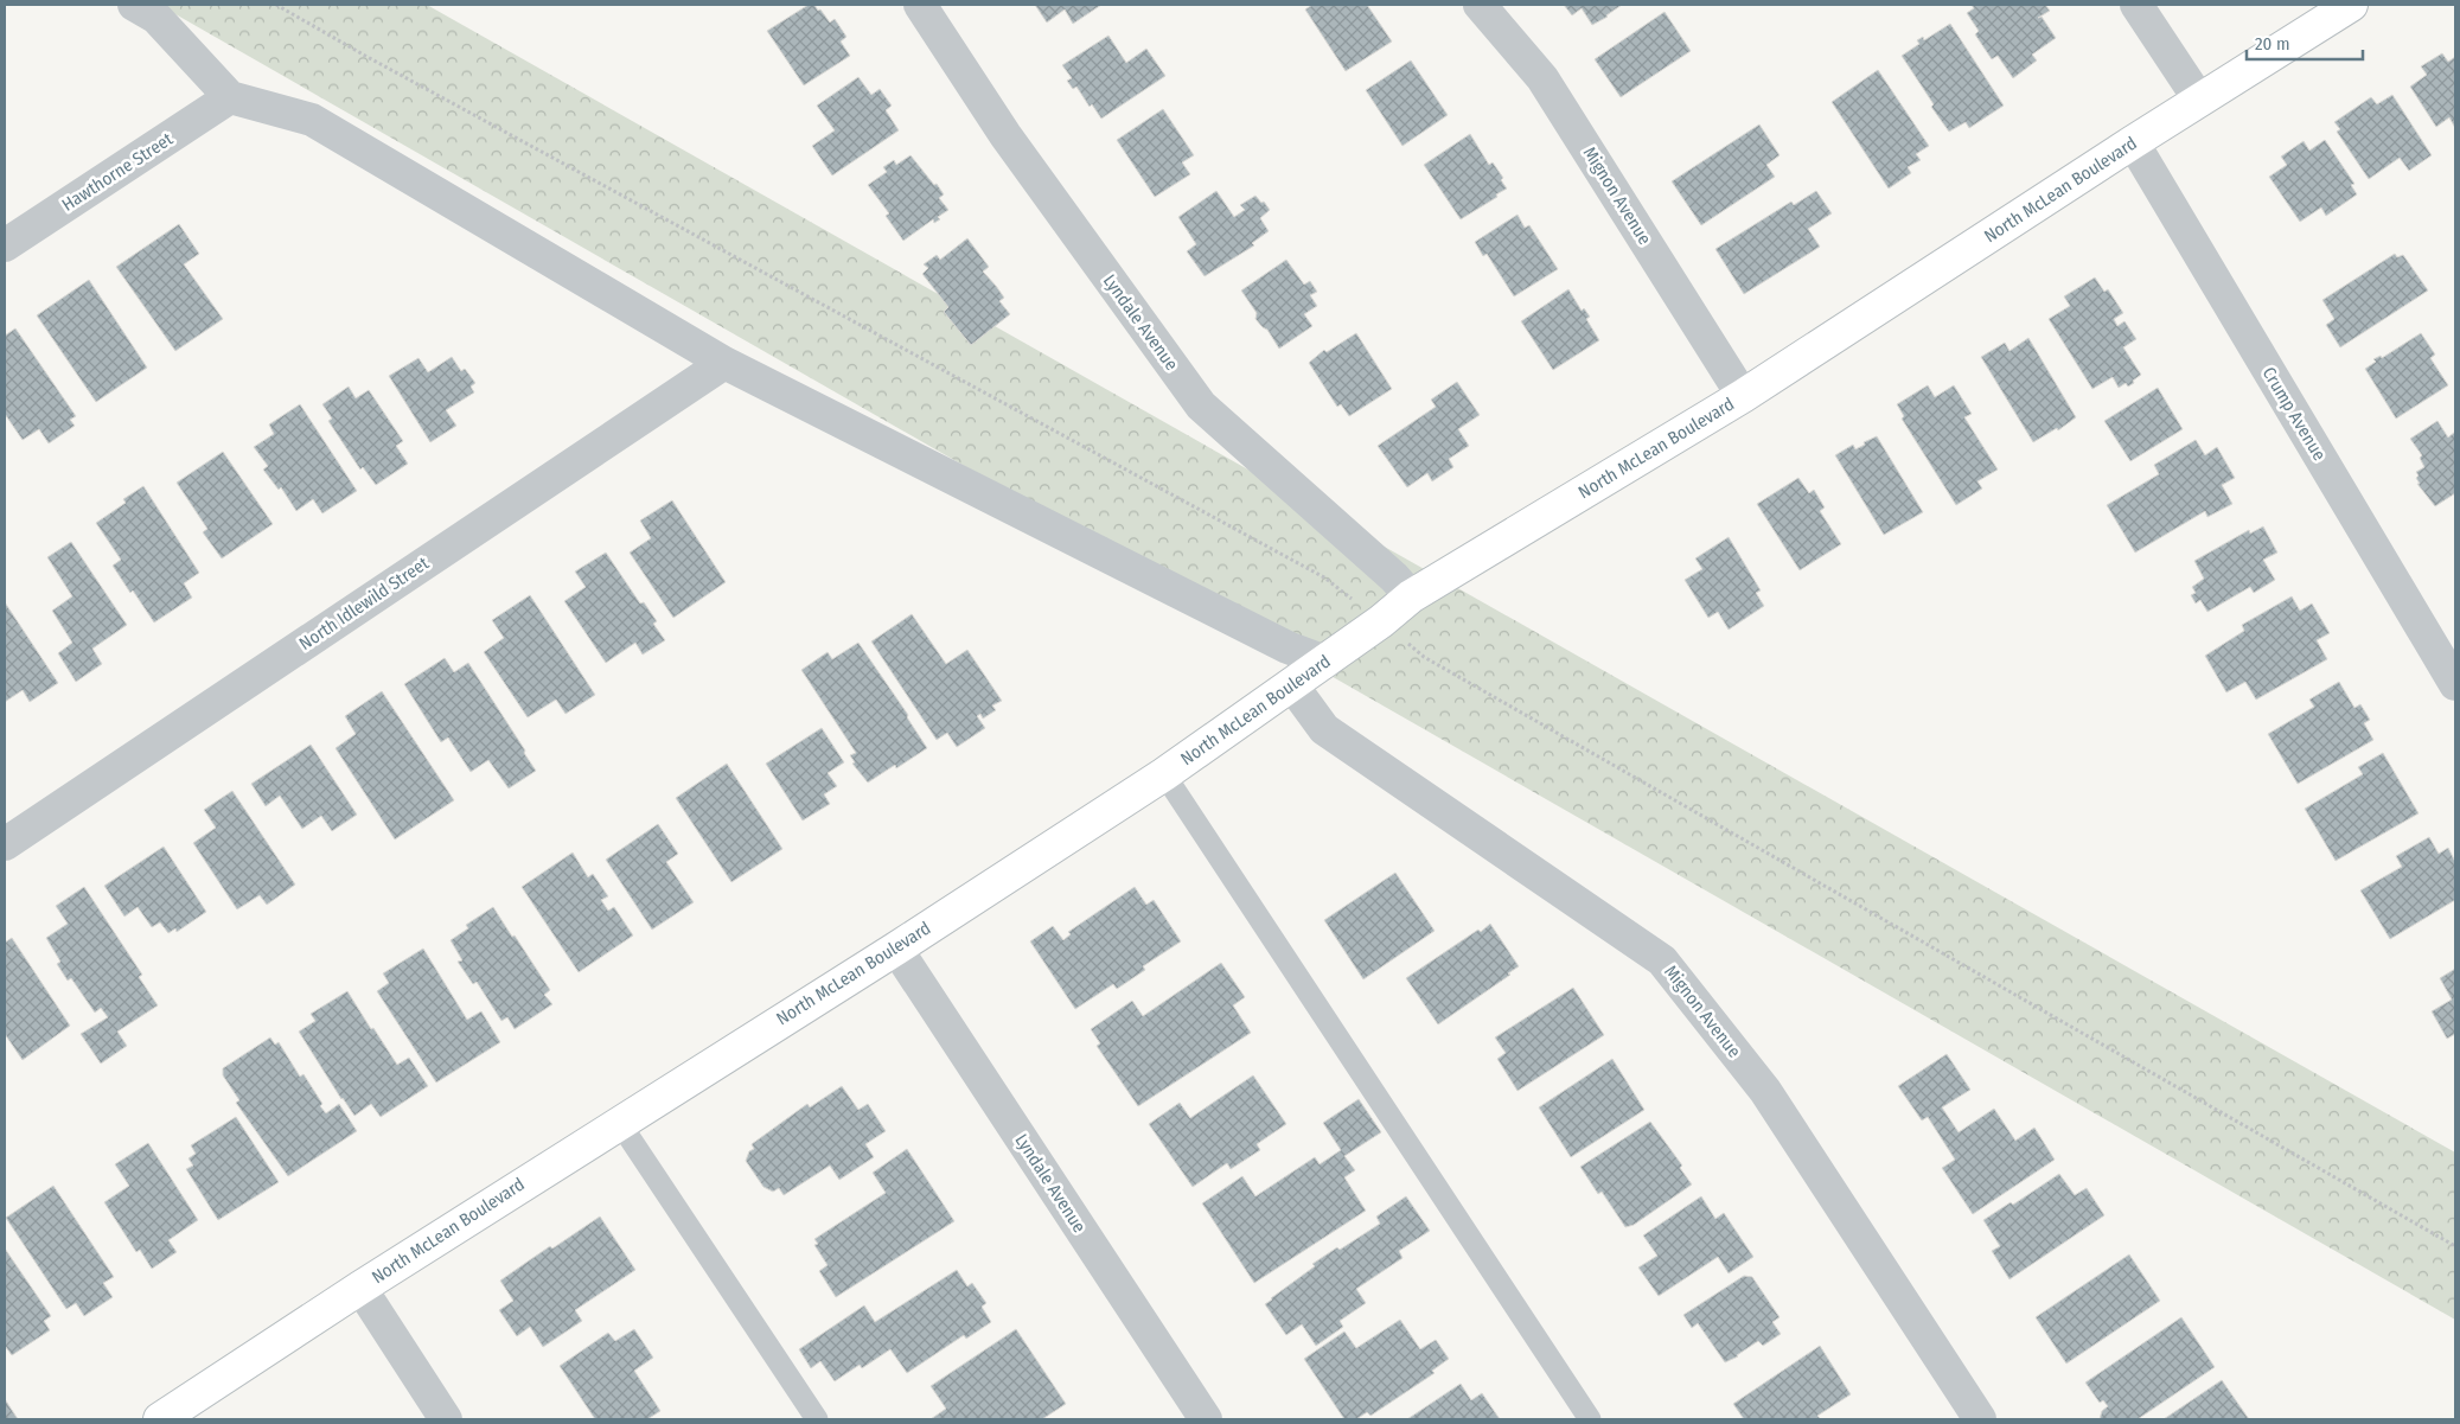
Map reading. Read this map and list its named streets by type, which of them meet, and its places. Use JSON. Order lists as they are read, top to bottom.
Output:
{
  "streets": {
    "main road": ["North McLean Boulevard"],
    "street": [
      "Hawthorne Street",
      "Mignon Avenue",
      "Lyndale Avenue",
      "Crump Avenue",
      "North Idlewild Street"
    ]
  },
  "crossings": [
    ["North McLean Boulevard", "Mignon Avenue"],
    ["North McLean Boulevard", "Lyndale Avenue"],
    ["North McLean Boulevard", "Crump Avenue"]
  ],
  "scale_bar": "20 m"
}
